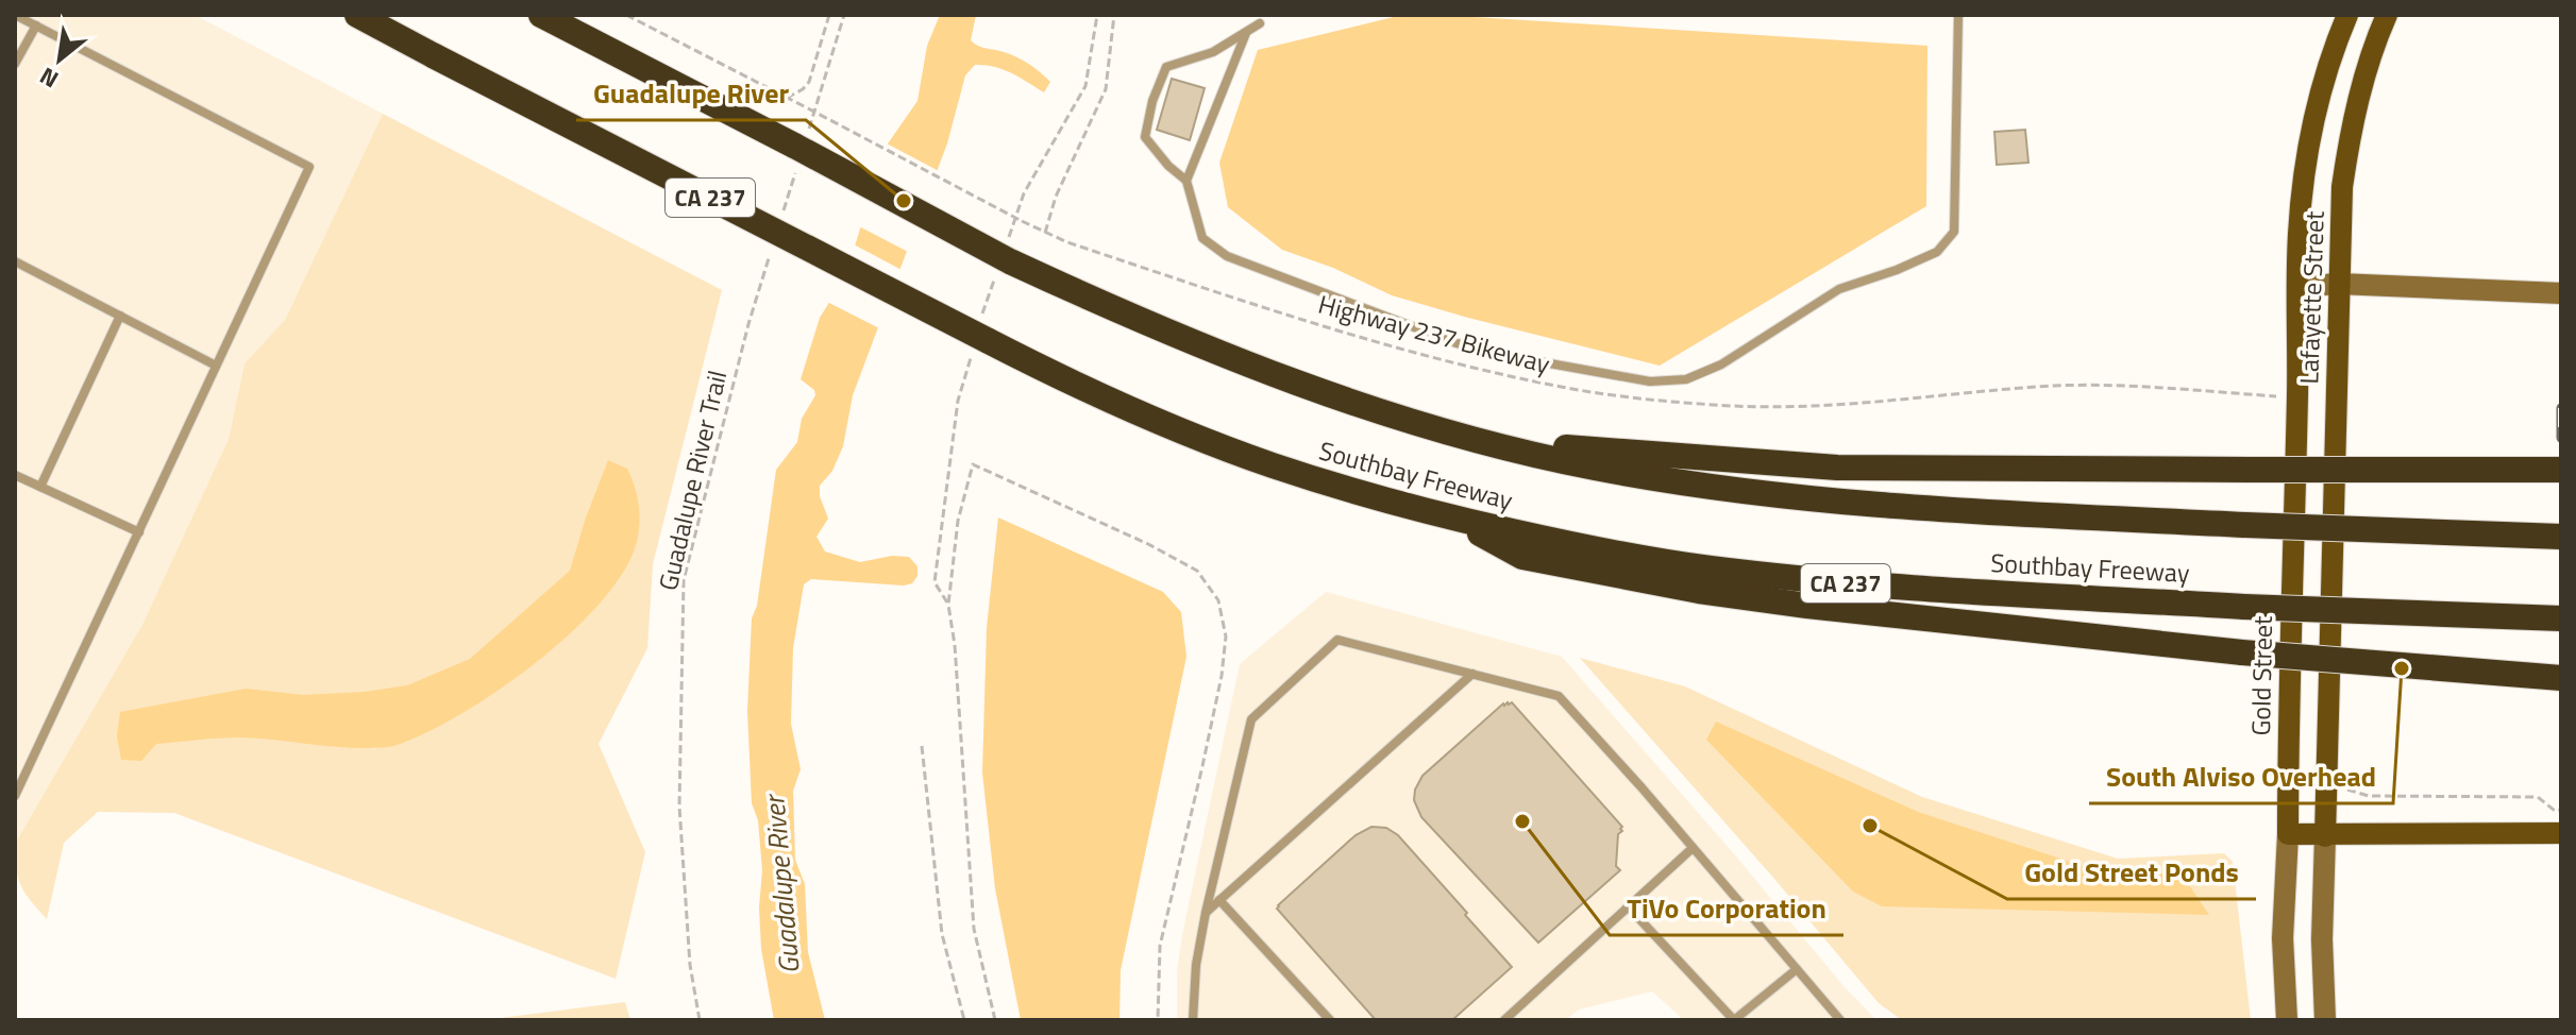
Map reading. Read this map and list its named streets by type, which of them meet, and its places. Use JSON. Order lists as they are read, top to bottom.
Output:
{
  "streets": {
    "highway": ["CA 237", "Southbay Freeway"],
    "main road": ["Lafayette Street", "Gold Street"],
    "path": ["Highway 237 Bikeway", "Guadalupe River Trail"]
  },
  "crossings": [
    ["Lafayette Street", "Highway 237 Bikeway"],
    ["Lafayette Street", "Gold Street"]
  ],
  "water": ["Guadalupe River"],
  "places": [
    "Guadalupe River",
    "South Alviso Overhead",
    "TiVo Corporation",
    "Gold Street Ponds"
  ],
  "north": "bottom left"
}
